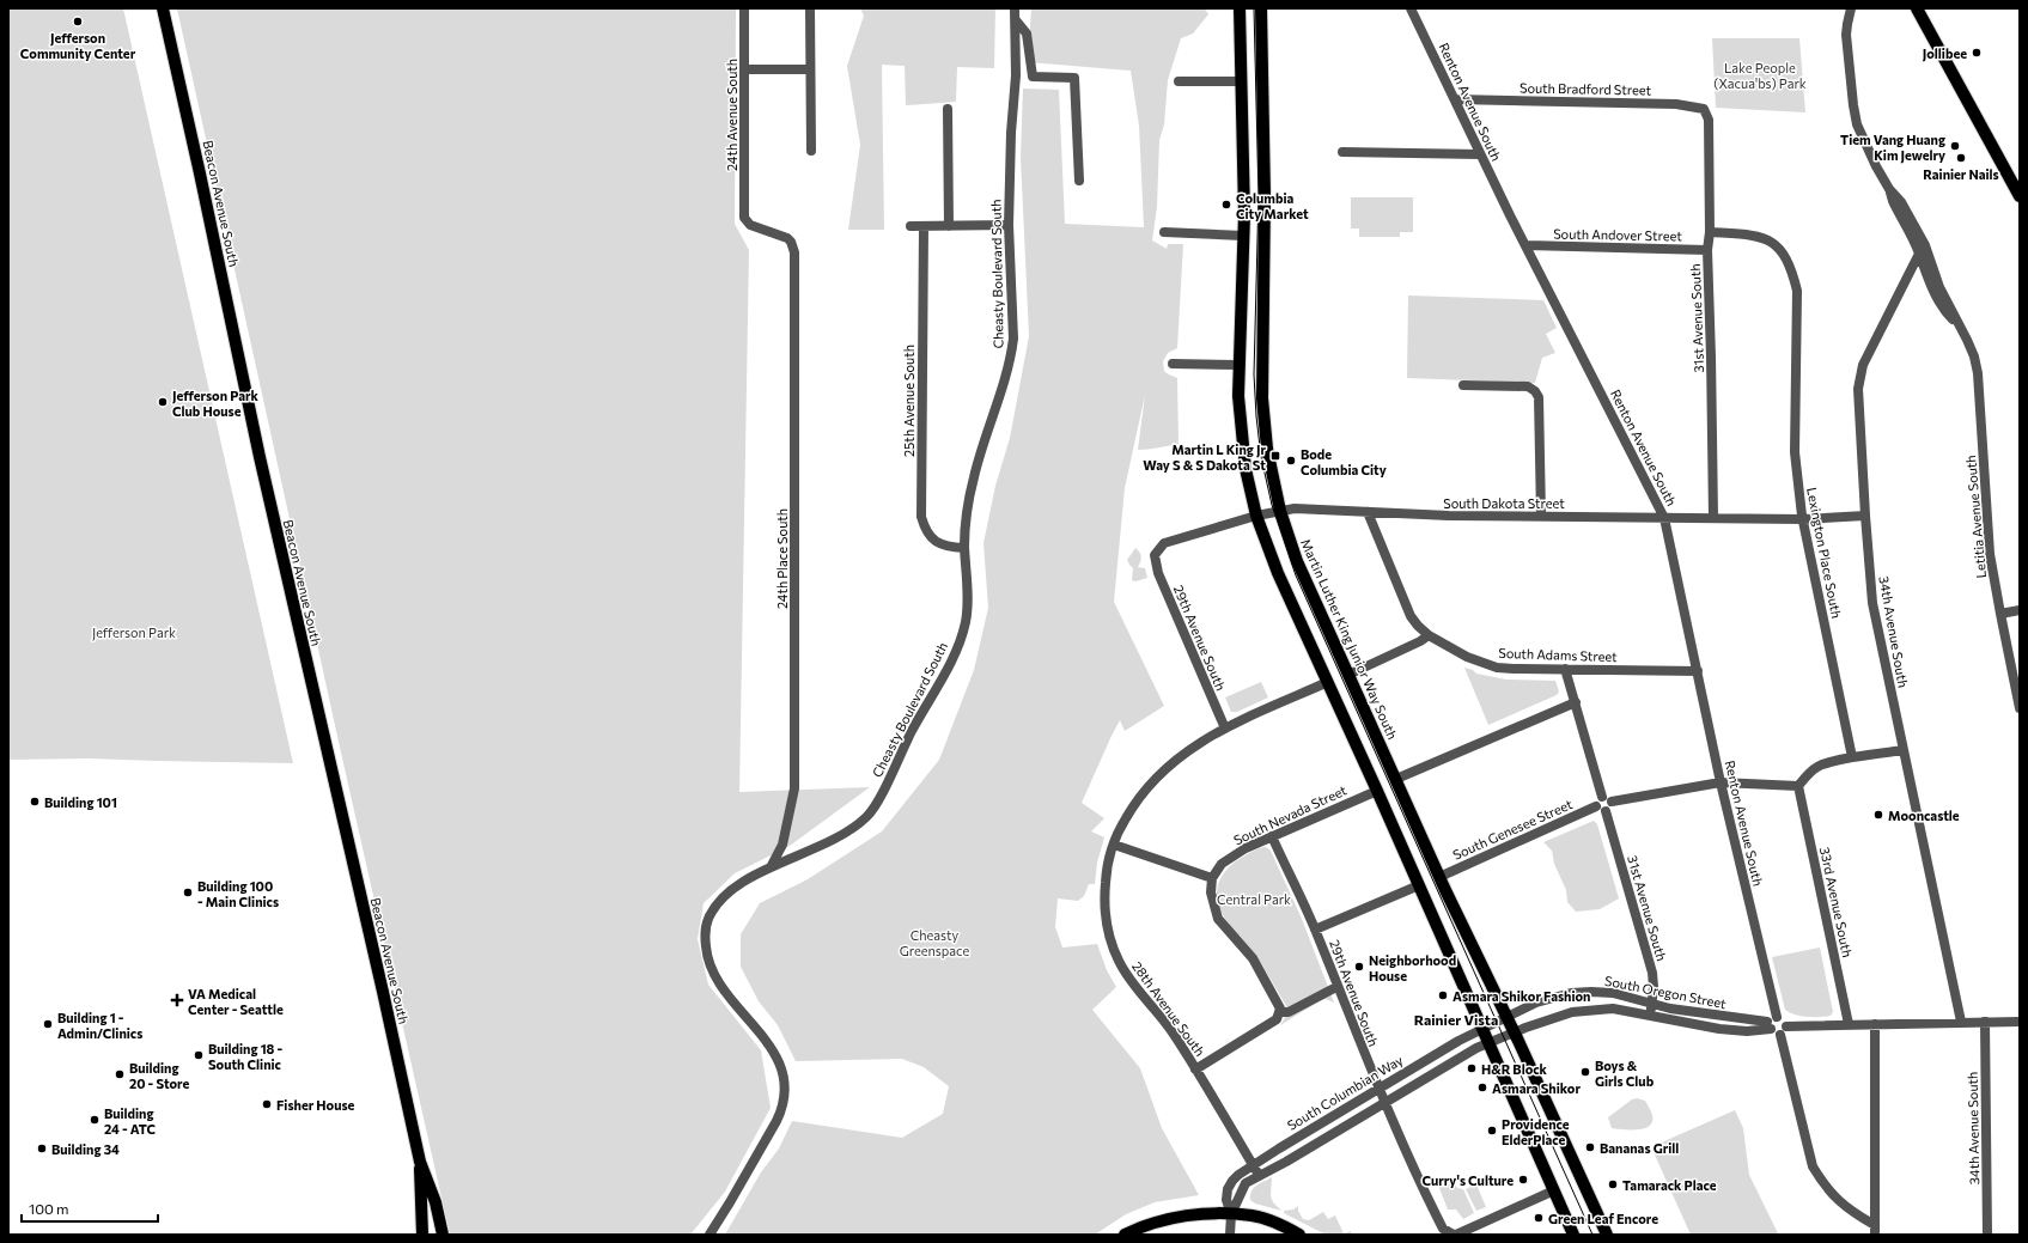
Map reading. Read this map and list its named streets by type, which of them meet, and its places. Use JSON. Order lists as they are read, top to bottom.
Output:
{
  "streets": {
    "main road": ["Beacon Avenue South", "Martin Luther King Junior Way South"],
    "street": [
      "South Bradford Street",
      "Renton Avenue South",
      "24th Avenue South",
      "South Andover Street",
      "Cheasty Boulevard South",
      "31st Avenue South",
      "25th Avenue South",
      "South Dakota Street",
      "Letitia Avenue South",
      "Lexington Place South",
      "24th Place South",
      "34th Avenue South",
      "29th Avenue South",
      "South Adams Street",
      "South Nevada Street",
      "South Genesee Street",
      "33rd Avenue South",
      "South Oregon Street",
      "28th Avenue South",
      "South Columbian Way"
    ]
  },
  "crossings": [
    ["South Bradford Street", "Renton Avenue South"],
    ["South Bradford Street", "31st Avenue South"],
    ["Renton Avenue South", "South Andover Street"],
    ["Renton Avenue South", "South Dakota Street"],
    ["Renton Avenue South", "South Adams Street"],
    ["24th Avenue South", "24th Place South"],
    ["South Andover Street", "31st Avenue South"],
    ["Cheasty Boulevard South", "25th Avenue South"],
    ["Cheasty Boulevard South", "24th Place South"],
    ["31st Avenue South", "South Dakota Street"],
    ["31st Avenue South", "Lexington Place South"],
    ["31st Avenue South", "South Genesee Street"],
    ["31st Avenue South", "South Oregon Street"],
    ["South Dakota Street", "Lexington Place South"],
    ["South Dakota Street", "34th Avenue South"],
    ["South Dakota Street", "29th Avenue South"],
    ["South Dakota Street", "Martin Luther King Junior Way South"],
    ["South Dakota Street", "South Adams Street"],
    ["Letitia Avenue South", "34th Avenue South"],
    ["29th Avenue South", "South Nevada Street"],
    ["29th Avenue South", "South Columbian Way"],
    ["Martin Luther King Junior Way South", "South Genesee Street"],
    ["Martin Luther King Junior Way South", "South Oregon Street"],
    ["Martin Luther King Junior Way South", "South Columbian Way"],
    ["South Oregon Street", "South Columbian Way"],
    ["28th Avenue South", "South Columbian Way"]
  ],
  "districts": ["Rainier Vista"],
  "parks": [
    "Lake People (Xacua'bs) Park",
    "Jefferson Park",
    "Central Park",
    "Cheasty Greenspace"
  ],
  "places": {
    "other": [
      "Jefferson Community Center",
      "Jollibee",
      "Tiem Vang Huang Kim Jewelry",
      "Rainier Nails",
      "Columbia City Market",
      "Jefferson Park Club House",
      "Bode Columbia City",
      "Building 101",
      "Mooncastle",
      "Building 100 - Main Clinics",
      "Neighborhood House",
      "Asmara Shikor Fashion",
      "Building 1 - Admin/Clinics",
      "Building 18 - South Clinic",
      "H&R Block",
      "Boys & Girls Club",
      "Building 20 - Store",
      "Asmara Shikor",
      "Fisher House",
      "Building 24 - ATC",
      "Providence ElderPlace",
      "Bananas Grill",
      "Building 34",
      "Curry's Culture",
      "Tamarack Place",
      "Green Leaf Encore"
    ],
    "transit": ["Martin L King Jr Way S & S Dakota St"],
    "health": ["VA Medical Center - Seattle"]
  },
  "scale_bar": "100 m"
}
